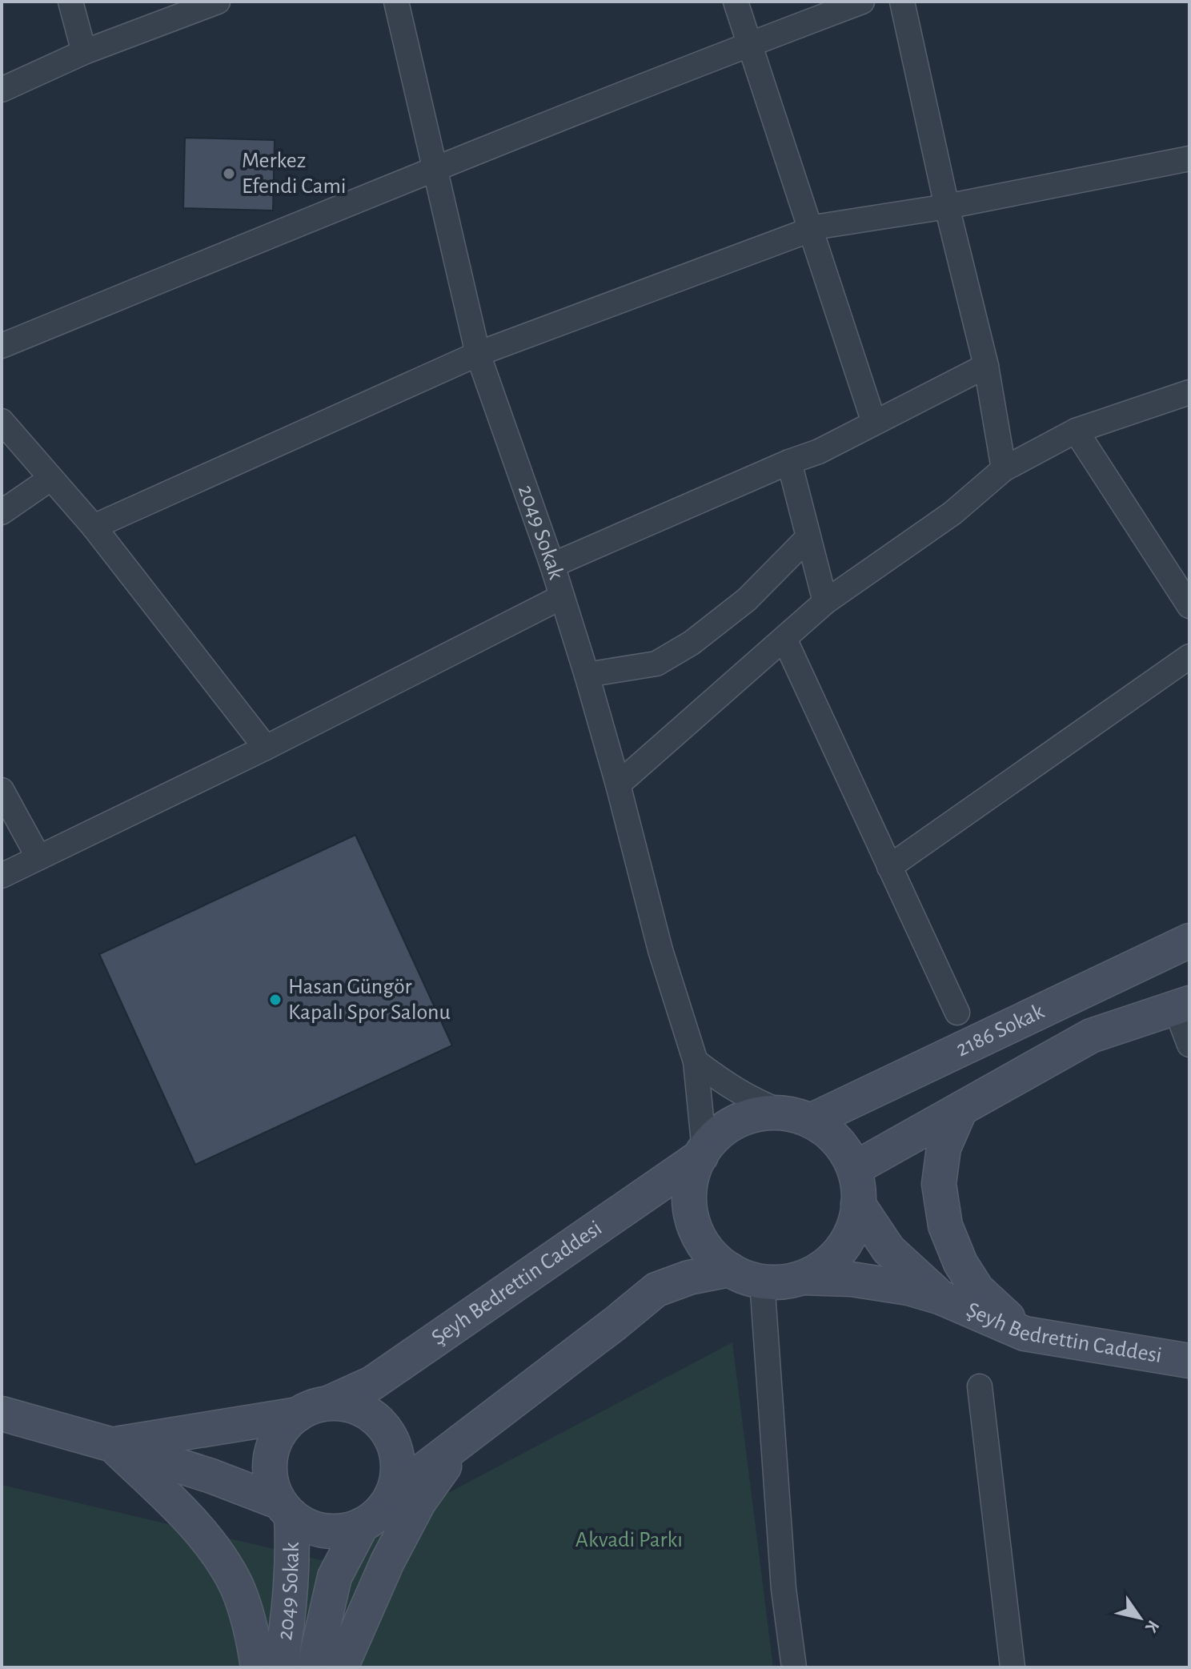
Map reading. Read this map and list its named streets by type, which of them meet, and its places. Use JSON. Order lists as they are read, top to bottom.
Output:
{
  "streets": {
    "main road": ["2049 Sokak", "2186 Sokak", "Şeyh Bedrettin Caddesi"]
  },
  "crossings": [
    ["2049 Sokak", "2186 Sokak"],
    ["2049 Sokak", "Şeyh Bedrettin Caddesi"],
    ["2186 Sokak", "Şeyh Bedrettin Caddesi"]
  ],
  "parks": ["Akvadi Parkı"],
  "places": ["Merkez Efendi Cami", "Hasan Güngör Kapalı Spor Salonu"],
  "north": "bottom right"
}
